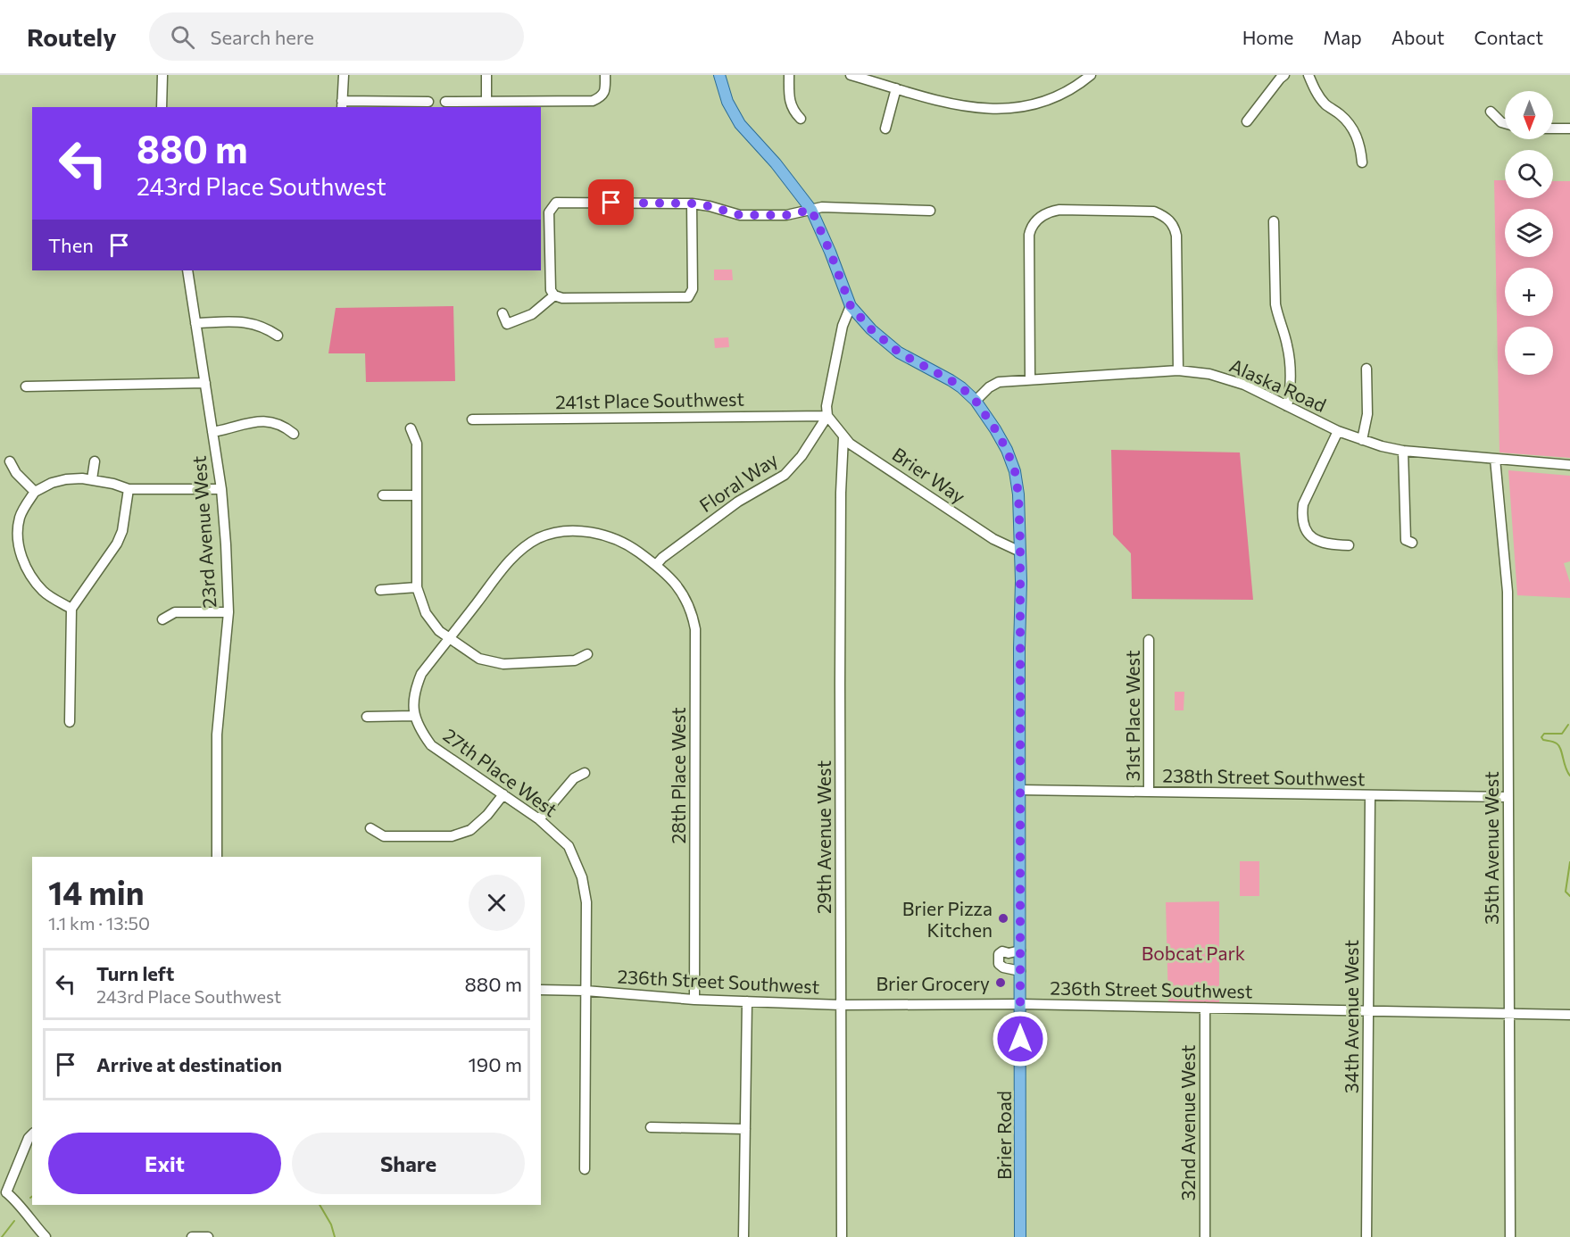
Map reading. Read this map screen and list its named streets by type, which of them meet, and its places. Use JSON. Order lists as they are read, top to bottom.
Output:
{
  "streets": {
    "main road": ["Brier Road"],
    "street": [
      "Alaska Road",
      "241st Place Southwest",
      "Brier Way",
      "Floral Way",
      "23rd Avenue West",
      "31st Place West",
      "27th Place West",
      "28th Place West",
      "238th Street Southwest",
      "29th Avenue West",
      "35th Avenue West",
      "236th Street Southwest",
      "34th Avenue West",
      "32nd Avenue West"
    ]
  },
  "crossings": [
    ["Alaska Road", "35th Avenue West"],
    ["Alaska Road", "Brier Road"],
    ["241st Place Southwest", "Brier Way"],
    ["241st Place Southwest", "Floral Way"],
    ["Brier Way", "Floral Way"],
    ["Brier Way", "29th Avenue West"],
    ["Brier Way", "Brier Road"],
    ["Floral Way", "27th Place West"],
    ["Floral Way", "28th Place West"],
    ["31st Place West", "238th Street Southwest"],
    ["27th Place West", "28th Place West"],
    ["27th Place West", "236th Street Southwest"],
    ["28th Place West", "236th Street Southwest"],
    ["238th Street Southwest", "35th Avenue West"],
    ["238th Street Southwest", "34th Avenue West"],
    ["238th Street Southwest", "Brier Road"],
    ["29th Avenue West", "236th Street Southwest"],
    ["35th Avenue West", "236th Street Southwest"],
    ["236th Street Southwest", "34th Avenue West"],
    ["236th Street Southwest", "32nd Avenue West"],
    ["236th Street Southwest", "Brier Road"]
  ],
  "parks": ["Bobcat Park"],
  "places": ["Brier Pizza Kitchen", "Brier Grocery"],
  "north": "bottom",
  "page": {
    "header": "Routely",
    "search": "Search here",
    "nav": [
      "Home",
      "Map",
      "About",
      "Contact"
    ],
    "map_buttons": ["+", "−"],
    "turn": ["880 m", "243rd Place Southwest"],
    "then": "Then",
    "heading": ["14 min", "1.1 km · 13:50"],
    "list": [
      {
        "name": "Turn left",
        "note": "243rd Place Southwest",
        "value": "880 m"
      },
      {
        "name": "Arrive at destination",
        "value": "190 m"
      }
    ],
    "buttons": ["Exit", "Share"]
  }
}
